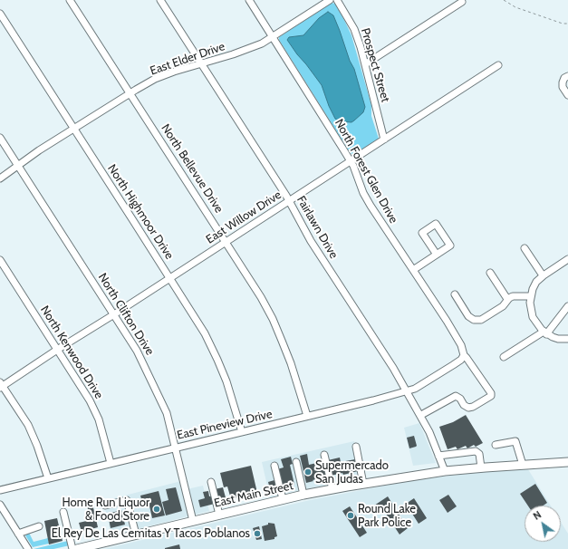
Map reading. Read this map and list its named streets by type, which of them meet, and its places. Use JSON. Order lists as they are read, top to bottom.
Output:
{
  "streets": {
    "main road": ["East Main Street"],
    "street": [
      "East Elder Drive",
      "Prospect Street",
      "North Bellevue Drive",
      "North Forest Glen Drive",
      "North Highmoor Drive",
      "East Willow Drive",
      "Fairlawn Drive",
      "North Clifton Drive",
      "North Kenwood Drive",
      "East Pineview Drive"
    ]
  },
  "crossings": [
    ["East Elder Drive", "North Bellevue Drive"],
    ["East Elder Drive", "North Forest Glen Drive"],
    ["East Elder Drive", "North Highmoor Drive"],
    ["East Elder Drive", "Fairlawn Drive"],
    ["East Elder Drive", "North Clifton Drive"],
    ["Prospect Street", "East Willow Drive"],
    ["North Bellevue Drive", "East Willow Drive"],
    ["North Bellevue Drive", "East Pineview Drive"],
    ["North Forest Glen Drive", "East Willow Drive"],
    ["North Forest Glen Drive", "Fairlawn Drive"],
    ["North Forest Glen Drive", "East Pineview Drive"],
    ["North Highmoor Drive", "East Willow Drive"],
    ["North Highmoor Drive", "East Pineview Drive"],
    ["East Willow Drive", "Fairlawn Drive"],
    ["East Willow Drive", "North Clifton Drive"],
    ["East Willow Drive", "North Kenwood Drive"],
    ["Fairlawn Drive", "East Pineview Drive"],
    ["Fairlawn Drive", "East Main Street"],
    ["North Clifton Drive", "East Pineview Drive"],
    ["North Clifton Drive", "East Main Street"],
    ["North Kenwood Drive", "East Pineview Drive"]
  ],
  "places": [
    "Supermercado San Judas",
    "Home Run Liquor & Food Store",
    "Round Lake Park Police",
    "El Rey De Las Cemitas Y Tacos Poblanos"
  ],
  "north": "top left"
}
